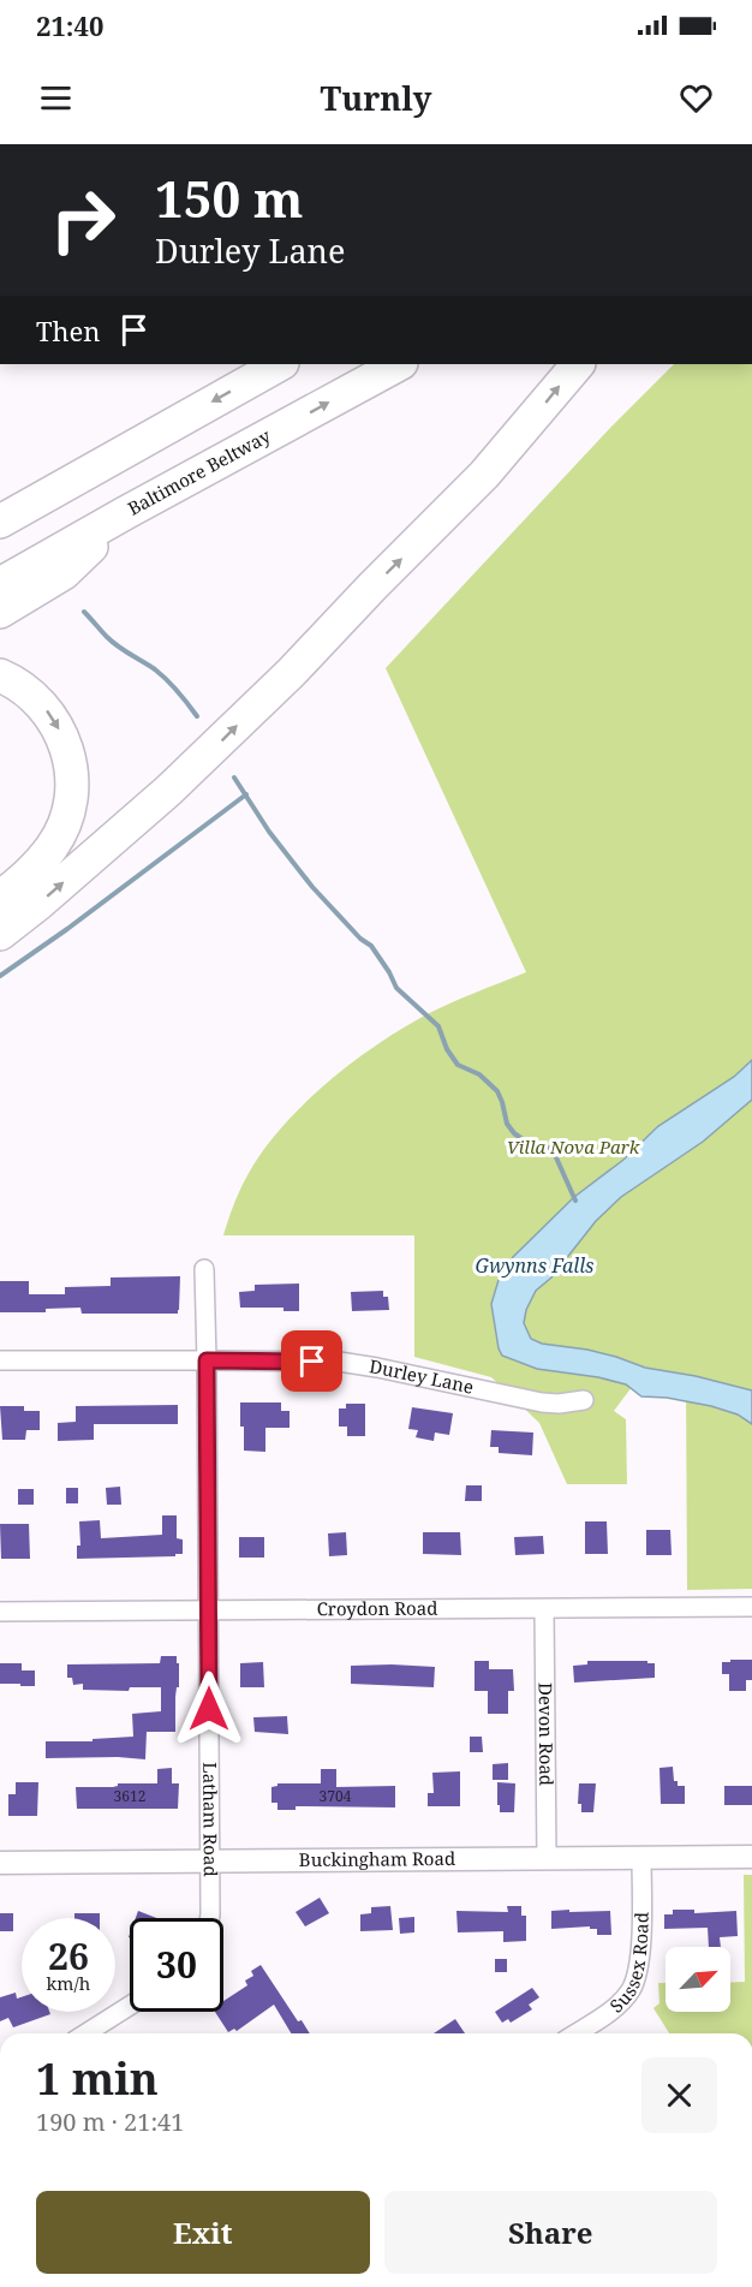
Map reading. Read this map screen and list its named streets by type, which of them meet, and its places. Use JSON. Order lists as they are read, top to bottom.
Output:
{
  "streets": {
    "highway": ["Baltimore Beltway"],
    "street": [
      "Durley Lane",
      "Croydon Road",
      "Devon Road",
      "Latham Road",
      "Buckingham Road",
      "Sussex Road"
    ]
  },
  "crossings": [
    ["Durley Lane", "Latham Road"],
    ["Croydon Road", "Devon Road"],
    ["Croydon Road", "Latham Road"],
    ["Devon Road", "Buckingham Road"],
    ["Latham Road", "Buckingham Road"],
    ["Buckingham Road", "Sussex Road"]
  ],
  "water": ["Gwynns Falls"],
  "parks": ["Villa Nova Park"],
  "house_numbers": ["3612", "3704"],
  "north": "top right",
  "page": {
    "status": "21:40",
    "header": "Turnly",
    "turn": ["150 m", "Durley Lane"],
    "then": "Then",
    "speed": "26 km/h",
    "limit": "30",
    "heading": ["1 min", "190 m · 21:41"],
    "buttons": ["Exit", "Share"]
  }
}
